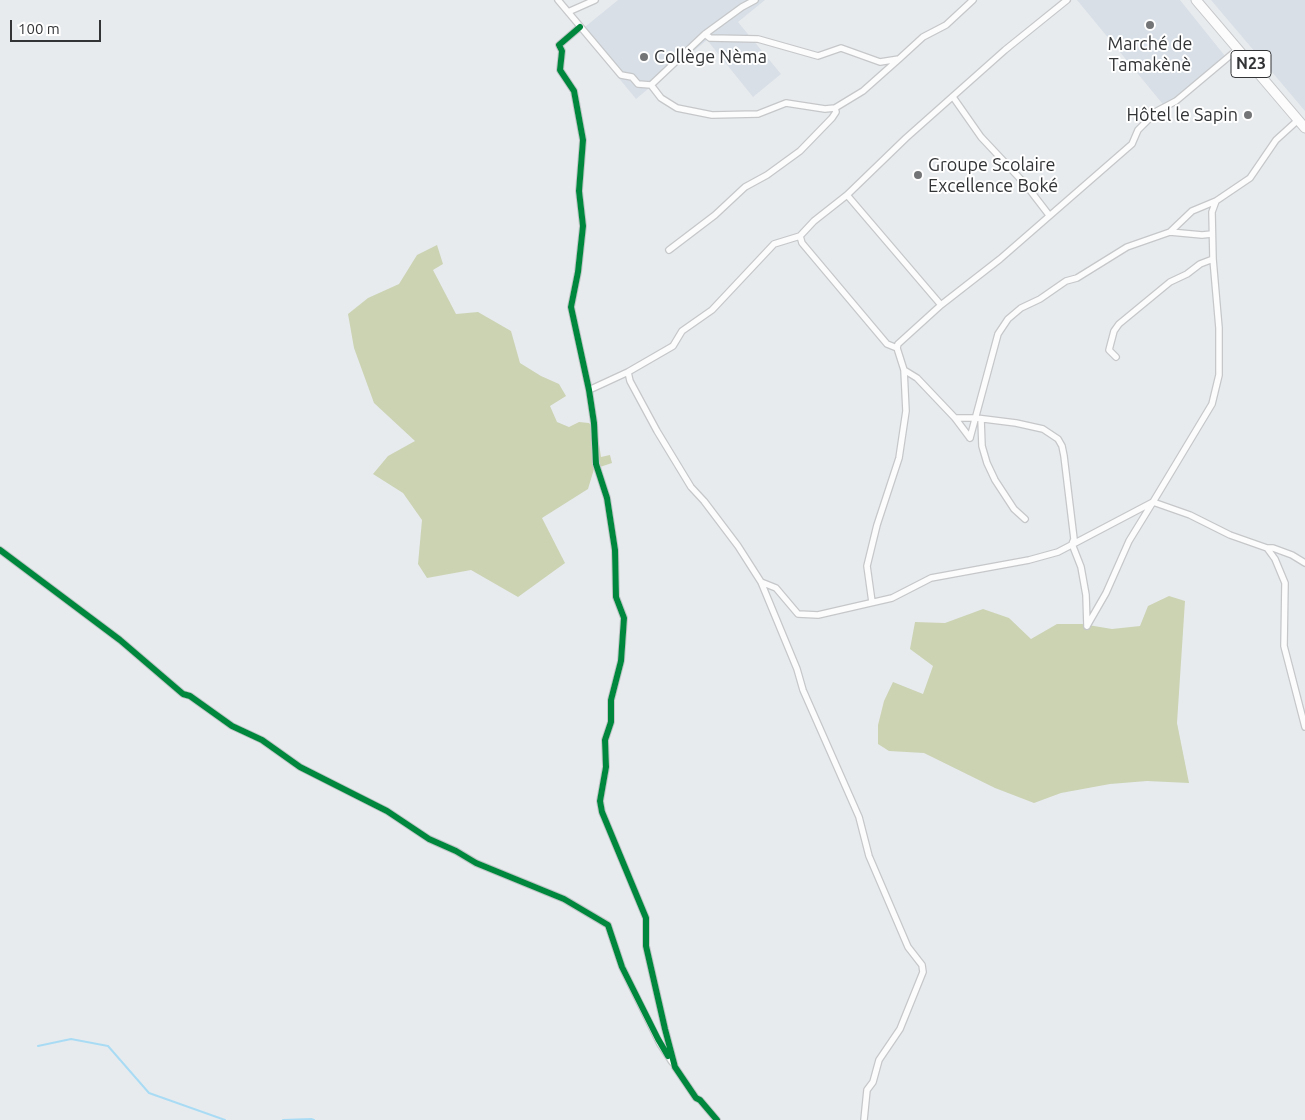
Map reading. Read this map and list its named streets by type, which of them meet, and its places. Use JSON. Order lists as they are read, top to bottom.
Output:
{
  "streets": {
    "highway": ["N23"]
  },
  "places": [
    "Marché de Tamakènè",
    "Collège Nèma",
    "Hôtel le Sapin",
    "Groupe Scolaire Excellence Boké"
  ],
  "scale_bar": "100 m"
}
